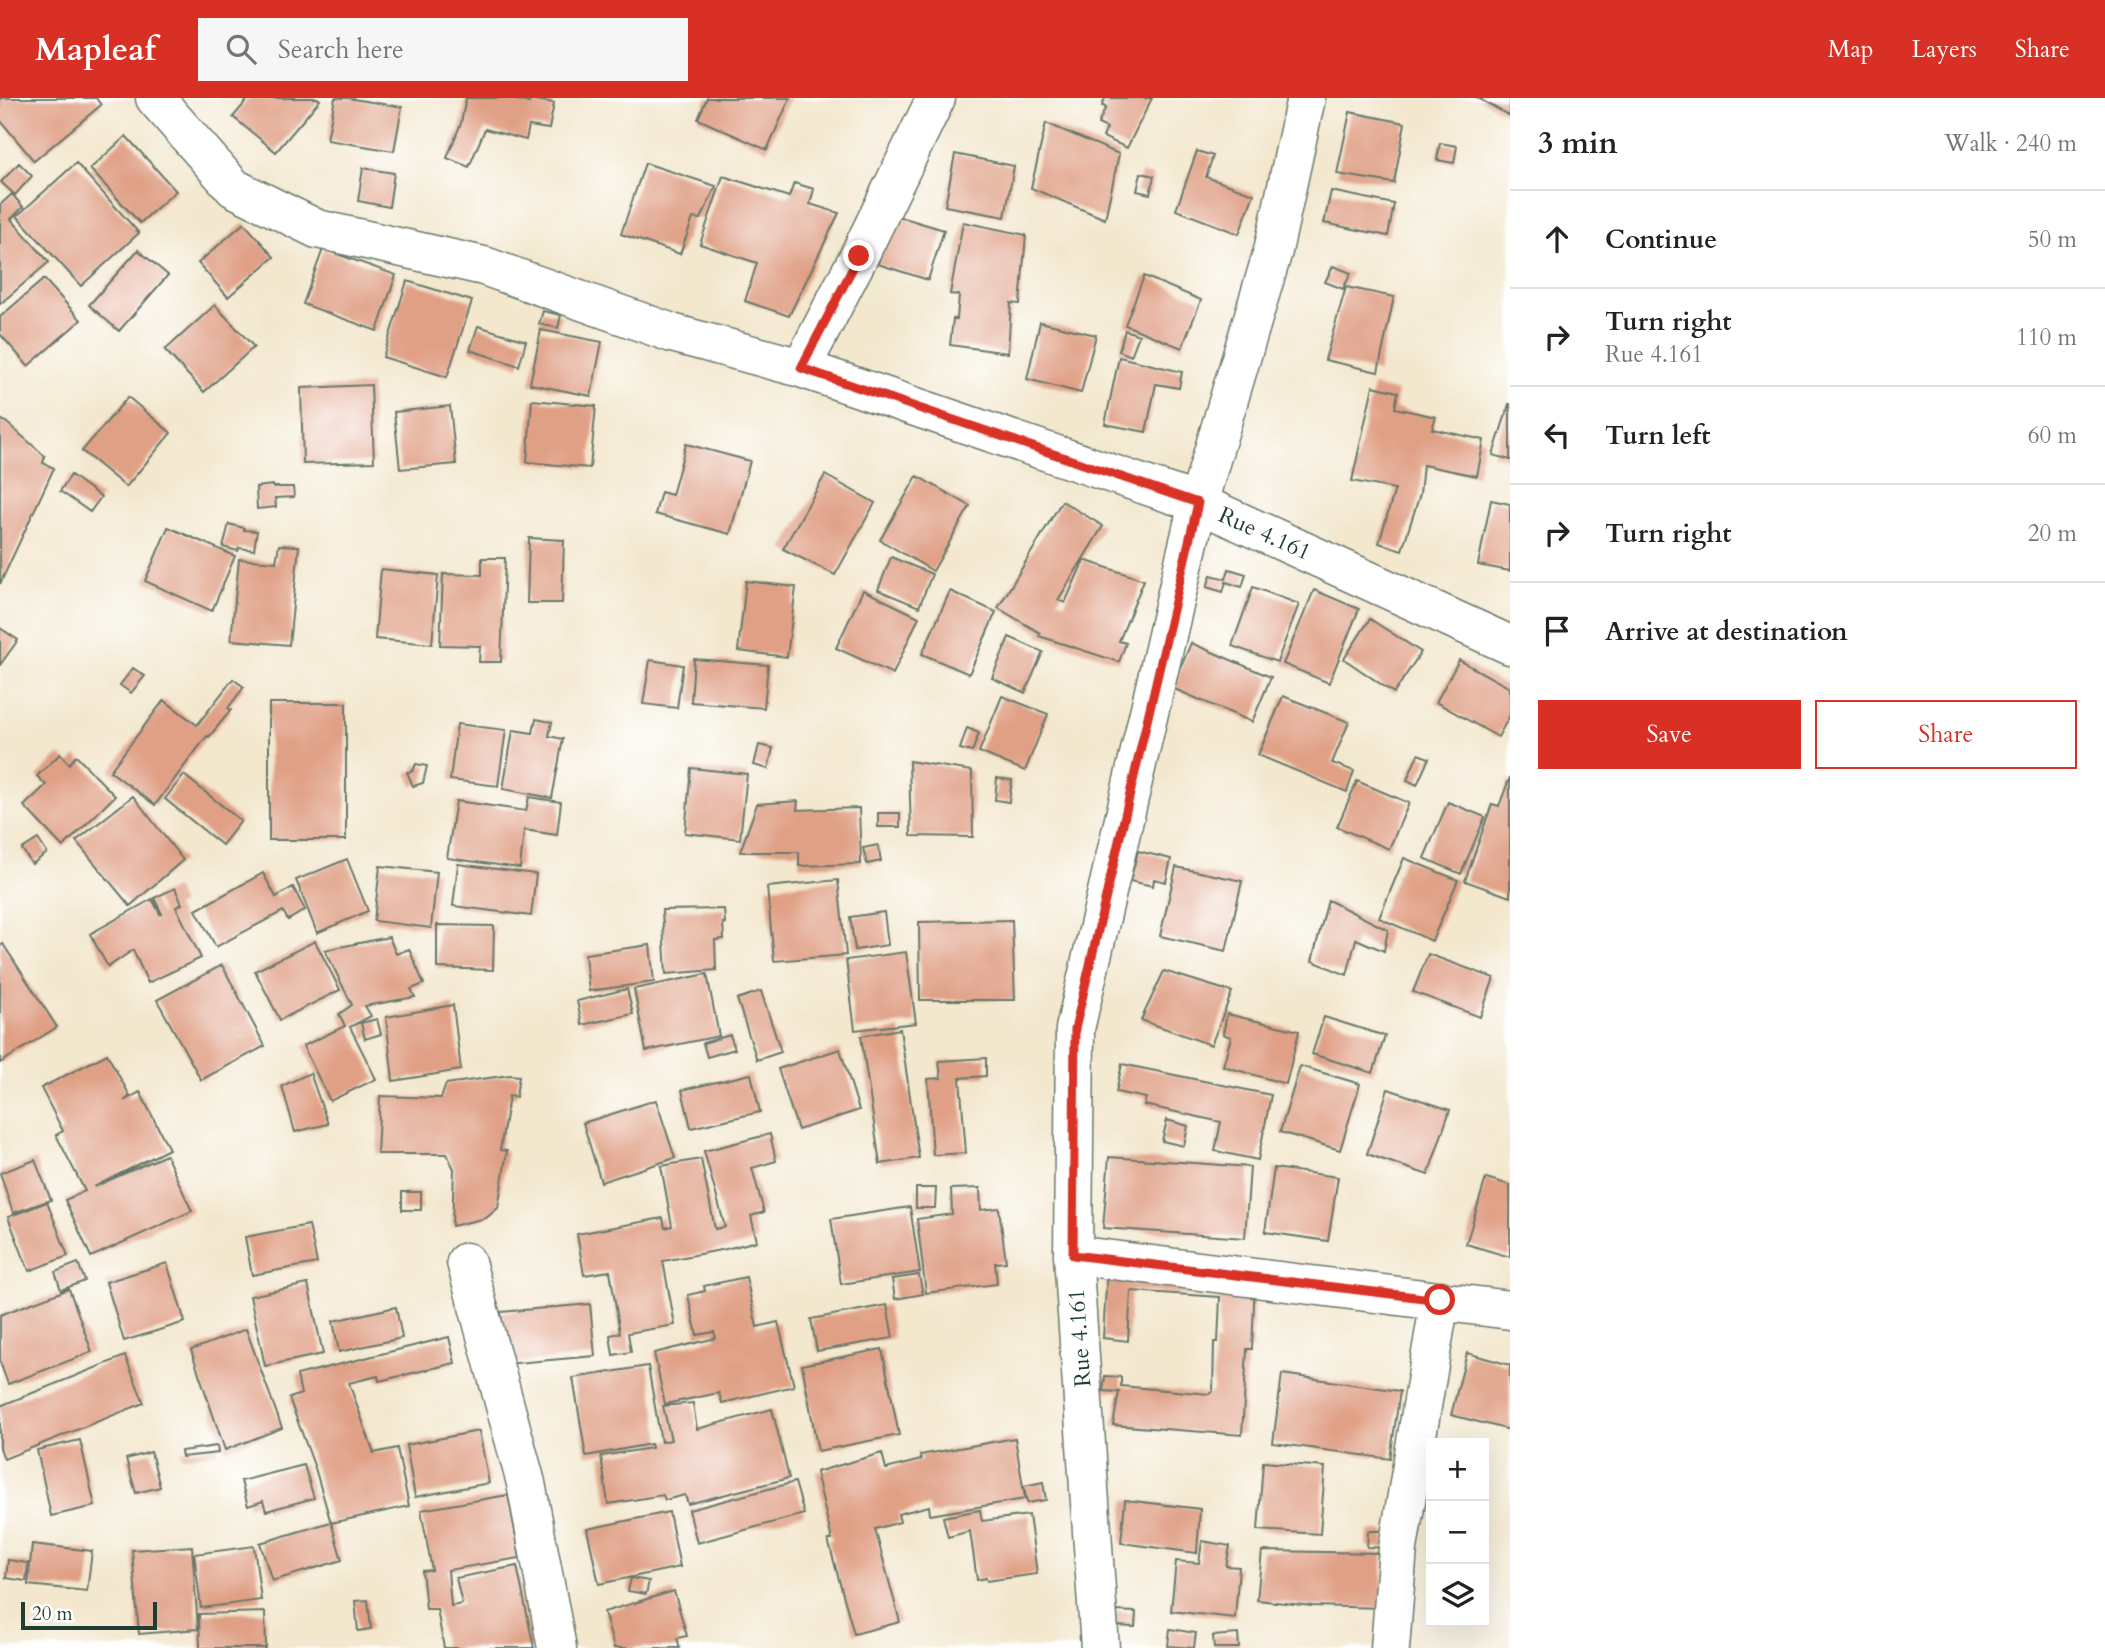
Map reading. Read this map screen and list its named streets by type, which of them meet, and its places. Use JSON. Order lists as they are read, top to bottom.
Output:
{
  "streets": {
    "street": ["Rue 4.161"]
  },
  "scale_bar": "20 m",
  "page": {
    "header": "Mapleaf",
    "search": "Search here",
    "nav": ["Map", "Layers", "Share"],
    "heading": ["3 min", "Walk · 240 m"],
    "list": [
      ["Continue", "50 m"],
      ["Turn right", "Rue 4.161", "110 m"],
      ["Turn left", "60 m"],
      ["Turn right", "20 m"],
      "Arrive at destination"
    ],
    "buttons": ["Save", "Share"],
    "map_buttons": ["+", "−"],
    "scale": "20 m"
  }
}
